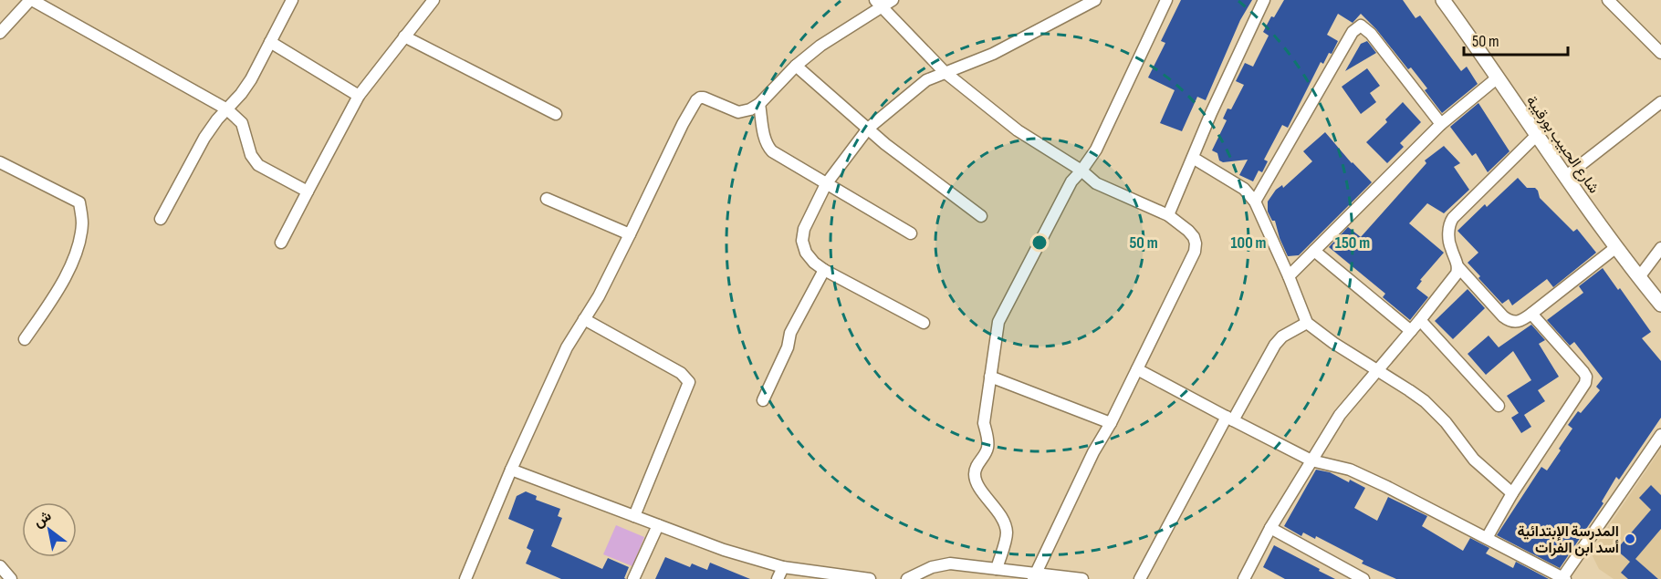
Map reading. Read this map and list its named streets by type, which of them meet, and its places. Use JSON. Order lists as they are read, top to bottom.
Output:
{
  "streets": {
    "street": ["شارع الحبيب بورقيبة"]
  },
  "places": ["المدرسة الإبتدائية أسد ابن الفرات"],
  "scale_bar": "50 m",
  "north": "top left",
  "rings": ["50 m", "100 m", "150 m"]
}
